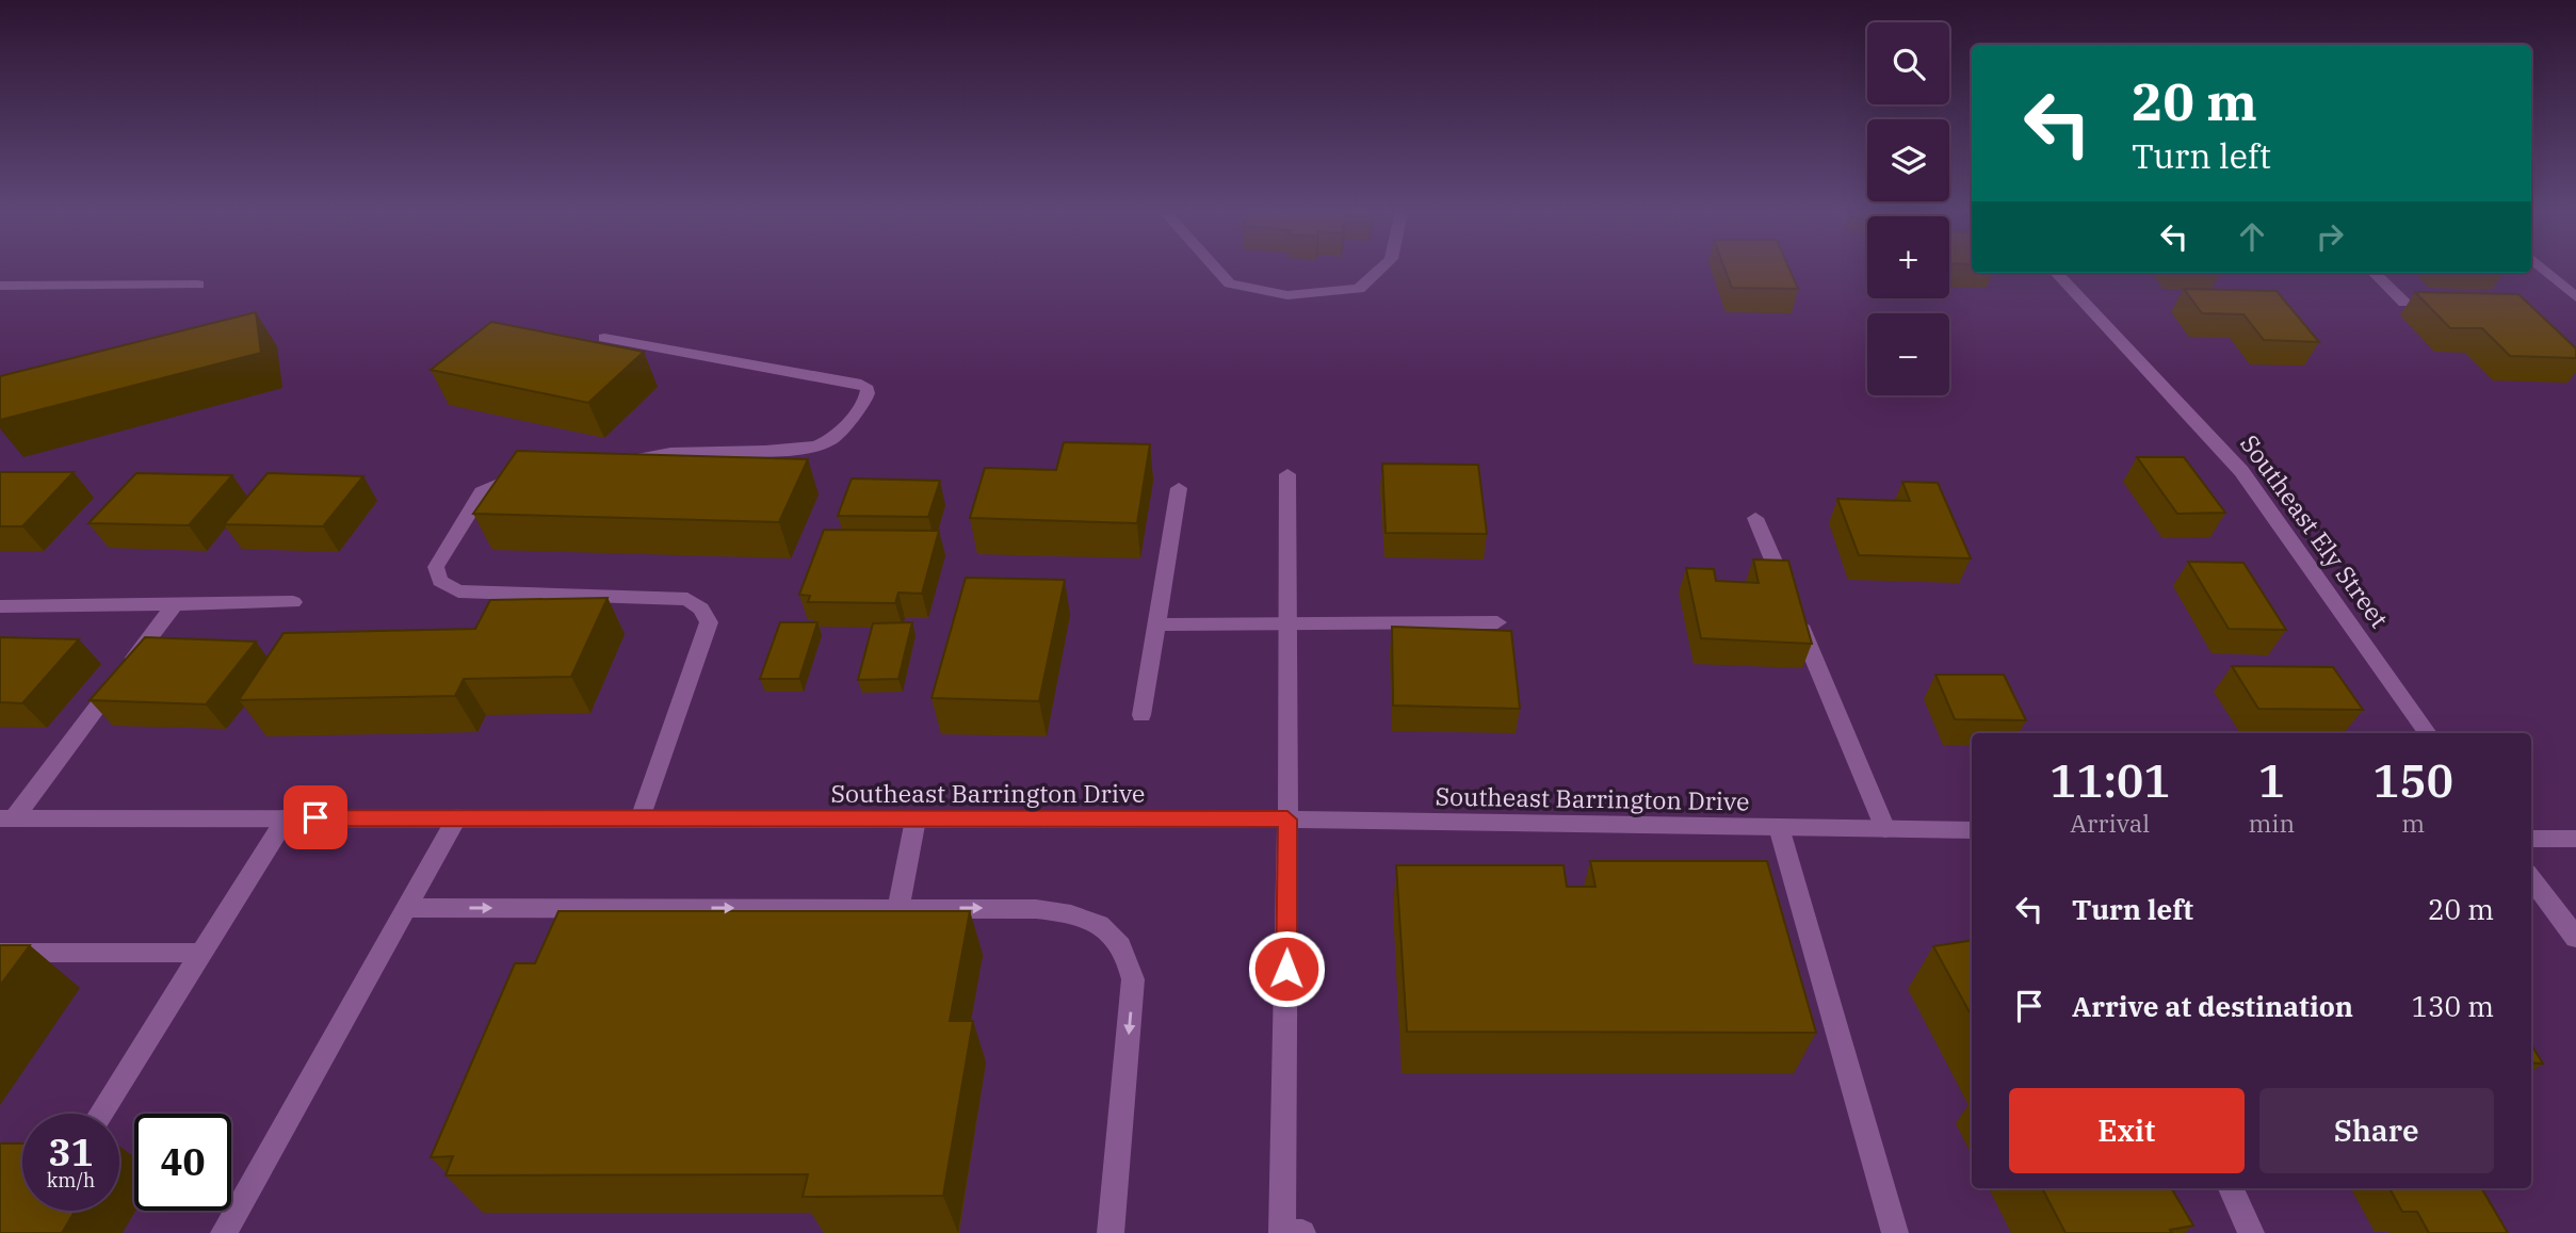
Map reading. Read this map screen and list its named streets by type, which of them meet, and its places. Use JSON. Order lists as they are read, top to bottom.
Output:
{
  "streets": {
    "street": ["Southeast Ely Street", "Southeast Barrington Drive"]
  },
  "page": {
    "map_buttons": ["+", "−"],
    "turn": ["20 m", "Turn left"],
    "eta": [
      "11:01",
      "Arrival",
      "1",
      "min",
      "150",
      "m"
    ],
    "list": [
      {
        "name": "Turn left",
        "value": "20 m"
      },
      {
        "name": "Arrive at destination",
        "value": "130 m"
      }
    ],
    "buttons": ["Exit", "Share"],
    "speed": "31 km/h",
    "limit": "40"
  }
}
